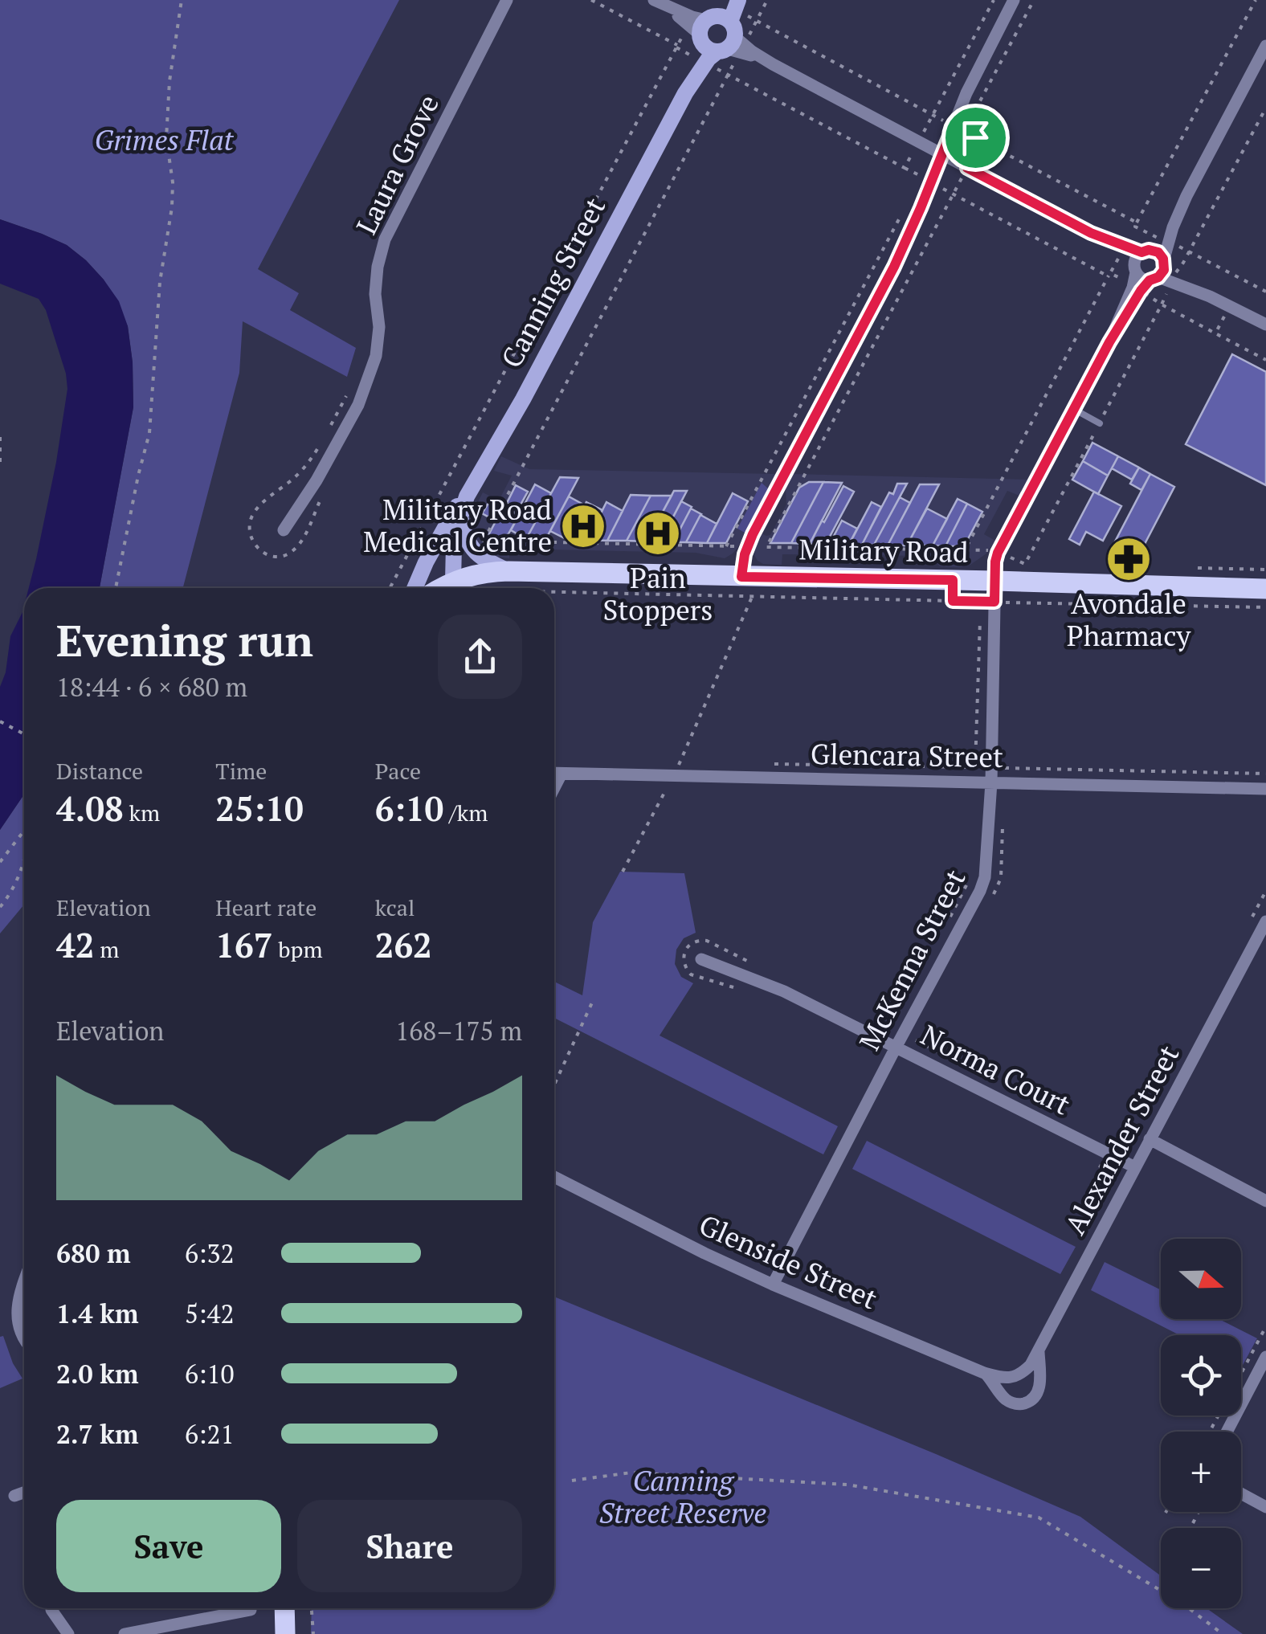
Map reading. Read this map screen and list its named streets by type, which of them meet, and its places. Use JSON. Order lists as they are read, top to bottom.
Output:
{
  "streets": {
    "main road": ["Military Road"],
    "street": [
      "Laura Grove",
      "Canning Street",
      "Glencara Street",
      "McKenna Street",
      "Norma Court",
      "Alexander Street",
      "Glenside Street"
    ]
  },
  "crossings": [
    ["Canning Street", "Military Road"],
    ["Military Road", "McKenna Street"],
    ["Glencara Street", "McKenna Street"],
    ["McKenna Street", "Norma Court"],
    ["McKenna Street", "Glenside Street"],
    ["Norma Court", "Alexander Street"],
    ["Alexander Street", "Glenside Street"]
  ],
  "parks": ["Grimes Flat", "Canning Street Reserve"],
  "places": {
    "hospital": ["Military Road Medical Centre", "Pain Stoppers"],
    "pharmacy": ["Avondale Pharmacy"]
  },
  "north": "right",
  "page": {
    "heading": ["Evening run", "18:44 · 6 × 680 m"],
    "stats": [
      ["Distance", "4.08 km"],
      ["Time", "25:10"],
      ["Pace", "6:10 /km"],
      ["Elevation", "42 m"],
      ["Heart rate", "167 bpm"],
      ["kcal", "262"]
    ],
    "chart": ["Elevation", "168–175 m"],
    "list": [
      {
        "name": "680 m",
        "note": "6:32"
      },
      {
        "name": "1.4 km",
        "note": "5:42"
      },
      {
        "name": "2.0 km",
        "note": "6:10"
      },
      {
        "name": "2.7 km",
        "note": "6:21"
      }
    ],
    "map_buttons": ["+", "−"],
    "buttons": ["Save", "Share"]
  }
}
